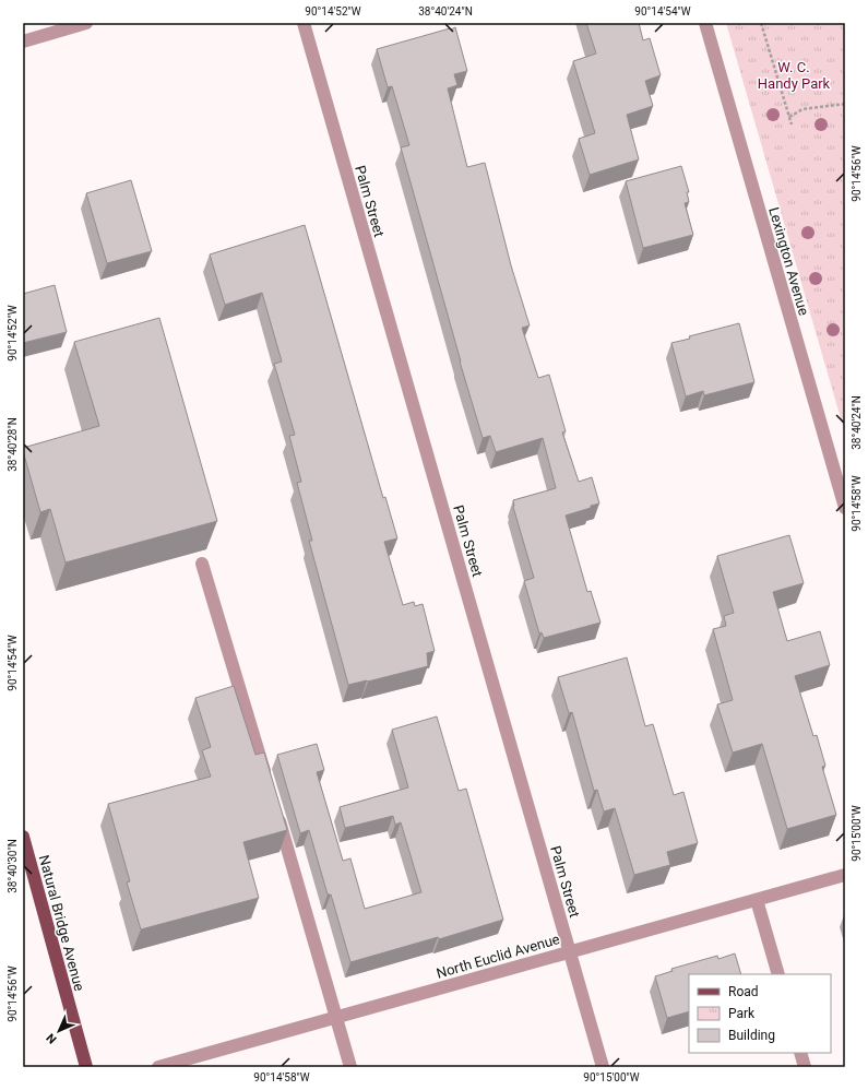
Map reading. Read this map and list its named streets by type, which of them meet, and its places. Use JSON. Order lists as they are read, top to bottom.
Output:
{
  "streets": {
    "main road": ["Natural Bridge Avenue"],
    "street": ["Palm Street", "Lexington Avenue", "North Euclid Avenue"]
  },
  "crossings": [
    ["Palm Street", "North Euclid Avenue"]
  ],
  "parks": ["W. C. Handy Park"],
  "legend": ["Road", "Park", "Building"],
  "north": "bottom left",
  "coordinates": [
    "90°14'52\"W",
    "38°40'24\"N",
    "90°14'54\"W",
    "90°14'56\"W",
    "38°40'28\"N",
    "90°14'58\"W",
    "90°15'00\"W",
    "38°40'30\"N"
  ]
}
